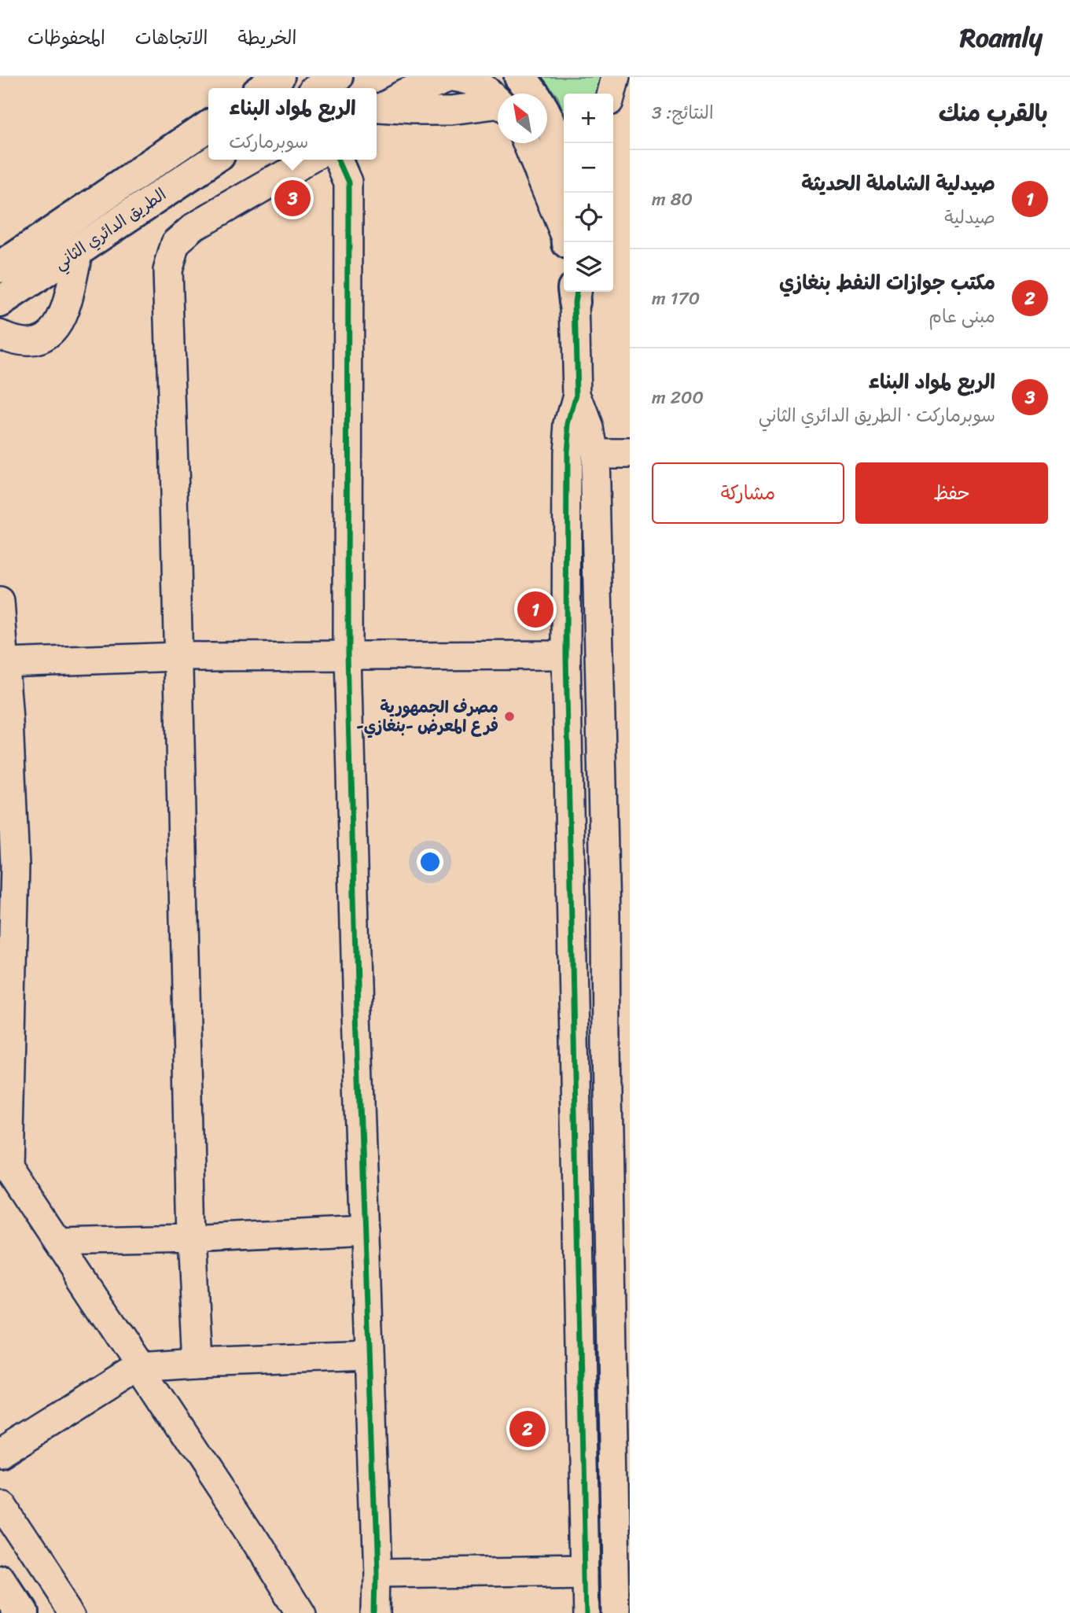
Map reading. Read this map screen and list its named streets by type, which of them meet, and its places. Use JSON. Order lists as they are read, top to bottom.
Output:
{
  "streets": {
    "main road": ["الطريق الدائري الثاني"]
  },
  "places": ["مصرف الجمهورية -فرع المعرض -بنغازي"],
  "north": "top left",
  "page": {
    "header": "Roamly",
    "nav": ["الخريطة", "الاتجاهات", "المحفوظات"],
    "heading": ["بالقرب منك", "النتائج: 3"],
    "popup": ["الربع لمواد البناء", "سوبرماركت"],
    "map_buttons": ["+", "−"],
    "list": [
      {
        "mark": "1",
        "name": "صيدلية الشاملة الحديثة",
        "note": "صيدلية",
        "value": "80 m"
      },
      {
        "mark": "2",
        "name": "مكتب جوازات النفط بنغازي",
        "note": "مبنى عام",
        "value": "170 m"
      },
      {
        "mark": "3",
        "name": "الربع لمواد البناء",
        "note": "سوبرماركت · الطريق الدائري الثاني",
        "value": "200 m"
      }
    ],
    "pins": ["3", "1", "2"],
    "buttons": ["حفظ", "مشاركة"]
  }
}
